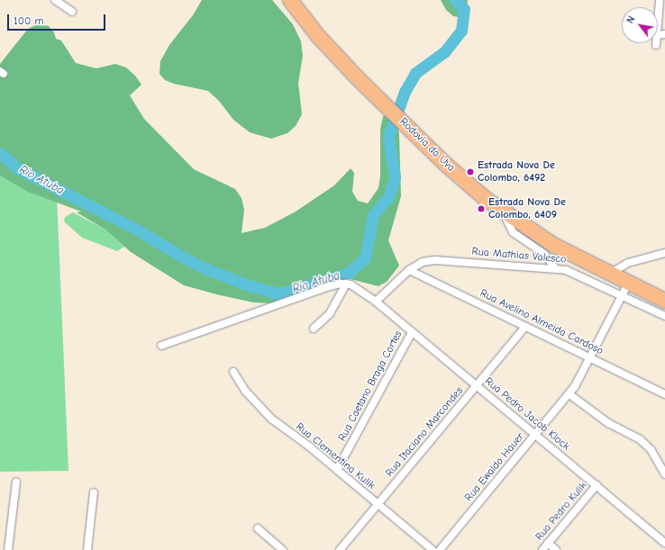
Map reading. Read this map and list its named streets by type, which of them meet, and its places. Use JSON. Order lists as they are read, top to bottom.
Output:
{
  "streets": {
    "highway": ["Rodovia da Uva"],
    "street": [
      "Rua Mathias Valesco",
      "Rua Avelino Almeida Cardoso",
      "Rua Caetano Braga Cortes",
      "Rua Pedro Jacob Klock",
      "Rua Itaciano Marcondes",
      "Rua Clementina Kulik",
      "Rua Ewaldo Hauer",
      "Rua Pedro Kulik"
    ]
  },
  "crossings": [
    ["Rodovia da Uva", "Rua Mathias Valesco"],
    ["Rodovia da Uva", "Rua Ewaldo Hauer"],
    ["Rua Mathias Valesco", "Rua Avelino Almeida Cardoso"],
    ["Rua Mathias Valesco", "Rua Pedro Jacob Klock"],
    ["Rua Mathias Valesco", "Rua Ewaldo Hauer"],
    ["Rua Avelino Almeida Cardoso", "Rua Itaciano Marcondes"],
    ["Rua Avelino Almeida Cardoso", "Rua Ewaldo Hauer"],
    ["Rua Caetano Braga Cortes", "Rua Pedro Jacob Klock"],
    ["Rua Caetano Braga Cortes", "Rua Clementina Kulik"],
    ["Rua Pedro Jacob Klock", "Rua Itaciano Marcondes"],
    ["Rua Pedro Jacob Klock", "Rua Ewaldo Hauer"],
    ["Rua Pedro Jacob Klock", "Rua Pedro Kulik"],
    ["Rua Itaciano Marcondes", "Rua Clementina Kulik"]
  ],
  "water": ["Rio Atuba"],
  "places": ["Estrada Nova De Colombo, 6492", "Estrada Nova De Colombo, 6409"],
  "scale_bar": "100 m",
  "north": "top left"
}
